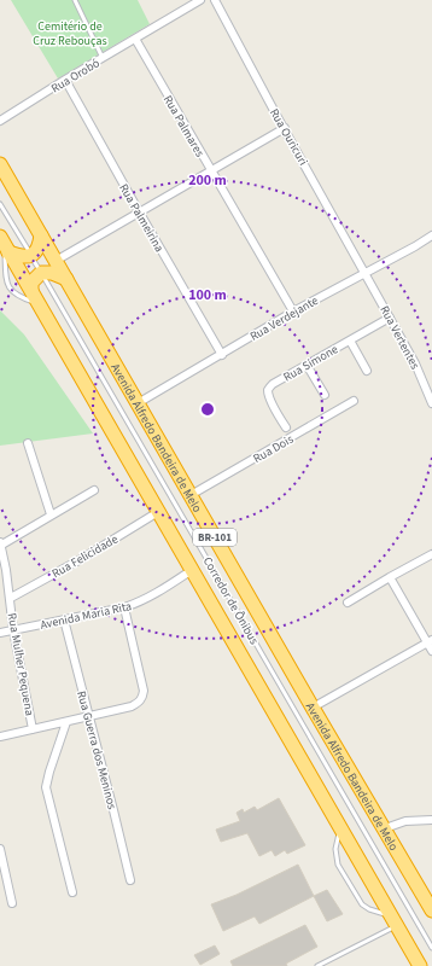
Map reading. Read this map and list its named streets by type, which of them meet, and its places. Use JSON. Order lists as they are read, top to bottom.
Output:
{
  "streets": {
    "highway": ["Avenida Alfredo Bandeira de Melo", "BR-101"],
    "street": [
      "Rua Orobó",
      "Rua Palmares",
      "Rua Ouricuri",
      "Rua Palmeirina",
      "Rua Verdejante",
      "Rua Vertentes",
      "Rua Simone",
      "Rua Dois",
      "Rua Felicidade",
      "Avenida Maria Rita",
      "Rua Mulher Pequena",
      "Rua Guerra dos Meninos"
    ],
    "lane": ["Corredor de Ônibus"]
  },
  "crossings": [
    ["Rua Orobó", "Rua Palmares"],
    ["Rua Orobó", "Rua Palmeirina"],
    ["Rua Palmares", "Rua Verdejante"],
    ["Rua Ouricuri", "Rua Verdejante"],
    ["Rua Ouricuri", "Rua Vertentes"],
    ["Rua Palmeirina", "Rua Verdejante"],
    ["Rua Verdejante", "Rua Vertentes"],
    ["Rua Verdejante", "Avenida Alfredo Bandeira de Melo"],
    ["Rua Vertentes", "Rua Simone"],
    ["Avenida Alfredo Bandeira de Melo", "Rua Dois"],
    ["BR-101", "Rua Felicidade"],
    ["BR-101", "Avenida Maria Rita"],
    ["Rua Felicidade", "Rua Mulher Pequena"],
    ["Avenida Maria Rita", "Rua Mulher Pequena"],
    ["Avenida Maria Rita", "Rua Guerra dos Meninos"]
  ],
  "parks": ["Cemitério de Cruz Rebouças"],
  "rings": ["200 m", "100 m"]
}
